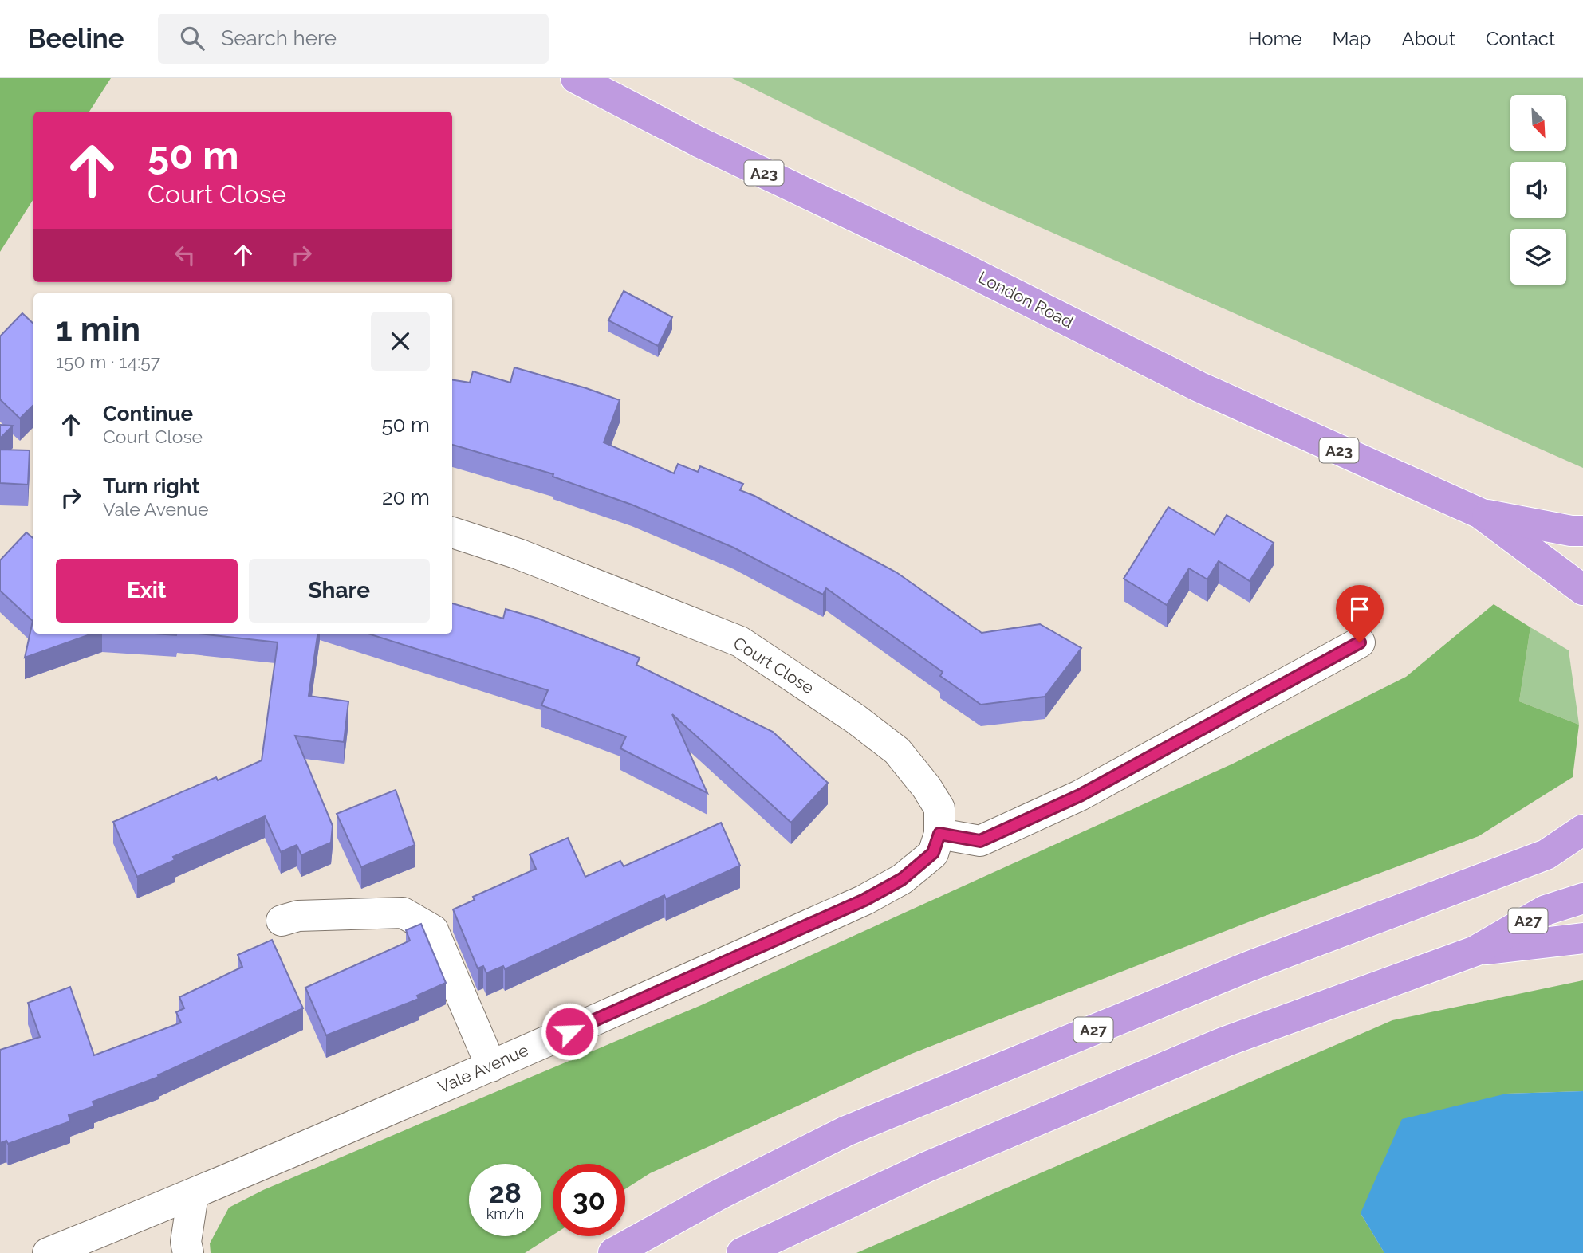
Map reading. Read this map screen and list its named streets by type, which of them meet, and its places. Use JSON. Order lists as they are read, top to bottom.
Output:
{
  "streets": {
    "highway": ["A23", "London Road", "A27"],
    "street": ["Court Close", "Vale Avenue"]
  },
  "crossings": [
    ["Court Close", "Vale Avenue"]
  ],
  "north": "bottom right",
  "page": {
    "header": "Beeline",
    "search": "Search here",
    "nav": [
      "Home",
      "Map",
      "About",
      "Contact"
    ],
    "turn": ["50 m", "Court Close"],
    "heading": ["1 min", "150 m · 14:57"],
    "list": [
      {
        "name": "Continue",
        "note": "Court Close",
        "value": "50 m"
      },
      {
        "name": "Turn right",
        "note": "Vale Avenue",
        "value": "20 m"
      }
    ],
    "buttons": ["Exit", "Share"],
    "speed": "28 km/h",
    "limit": "30"
  }
}
